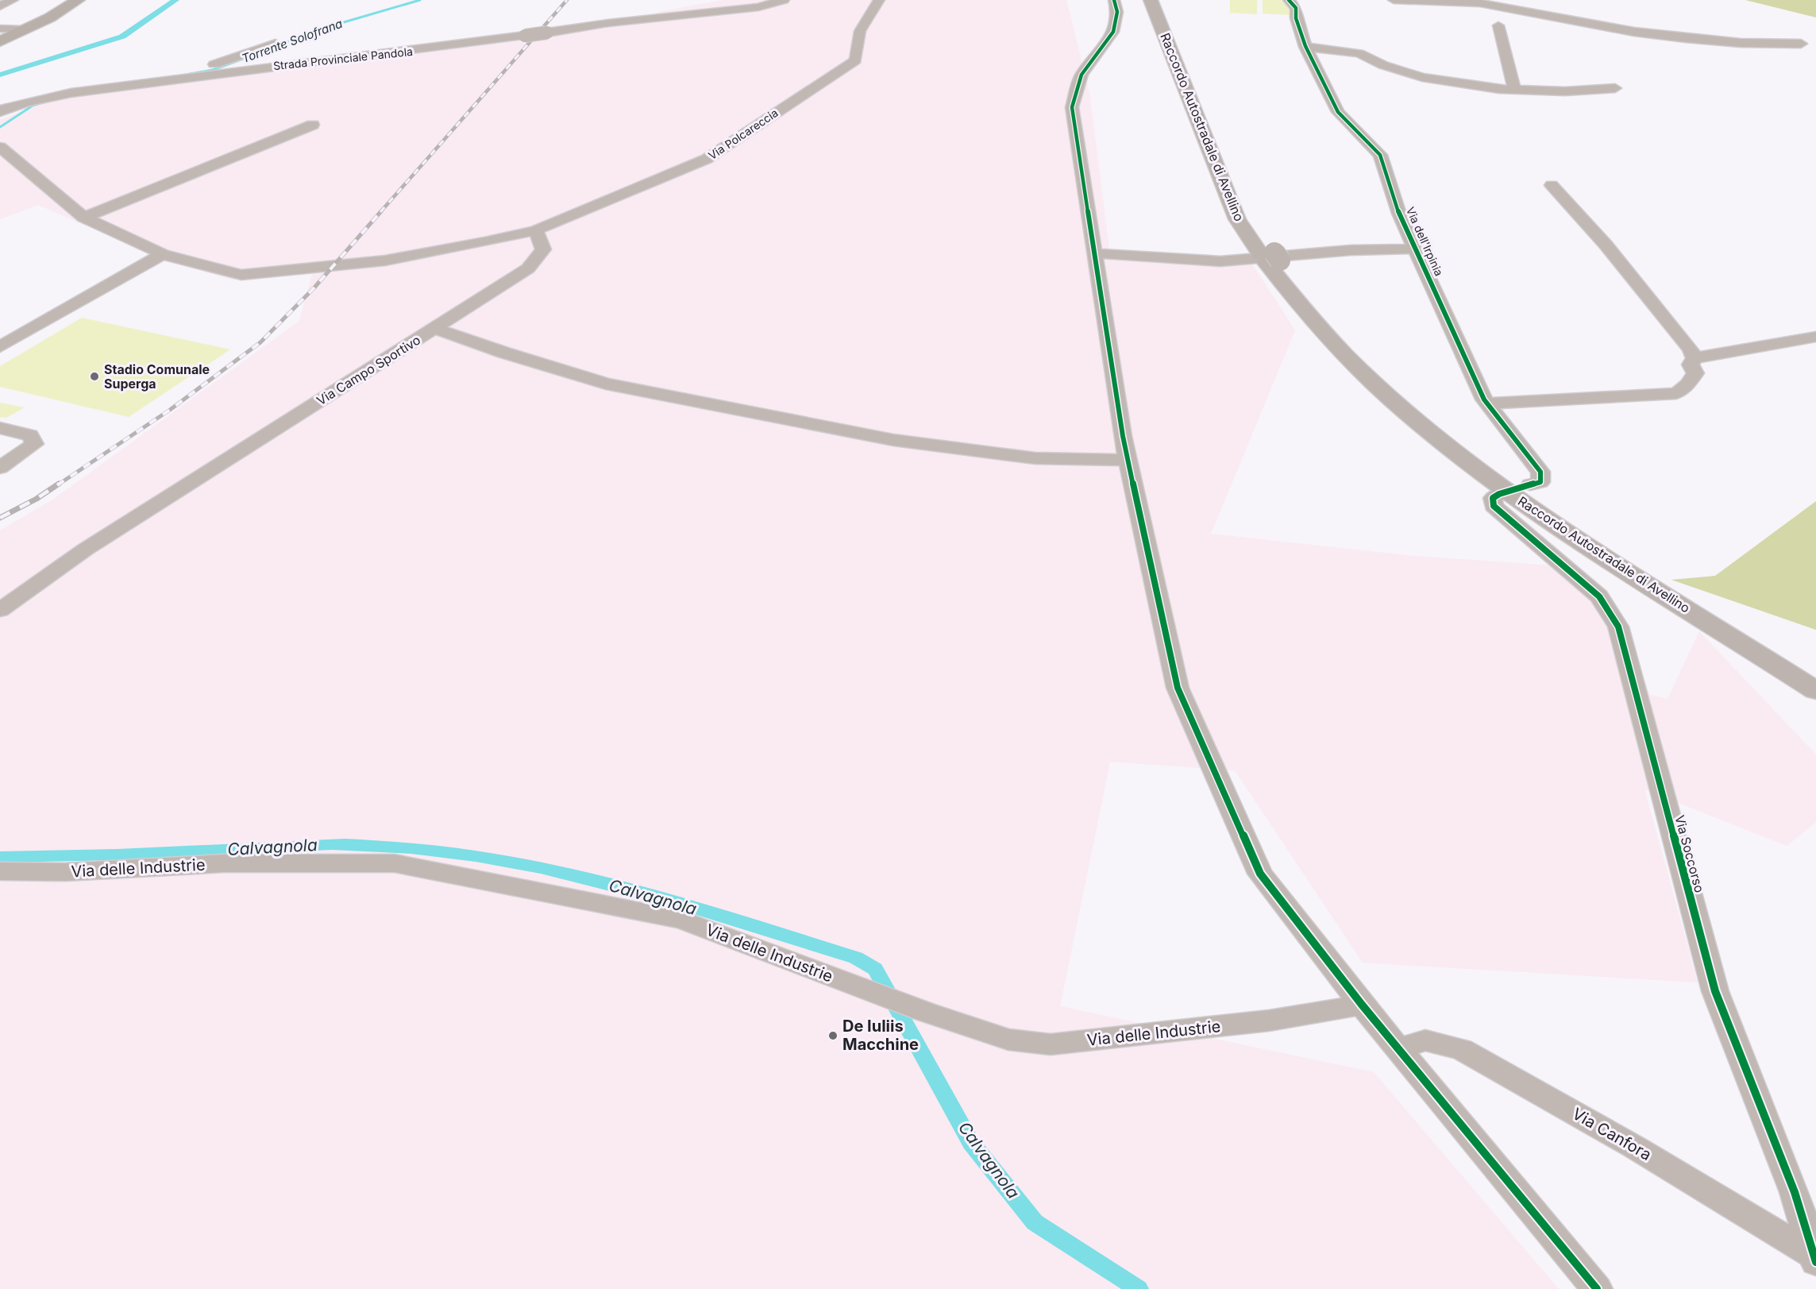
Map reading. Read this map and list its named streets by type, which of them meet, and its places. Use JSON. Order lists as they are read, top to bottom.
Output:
{
  "streets": {
    "highway": ["Raccordo Autostradale di Avellino"],
    "street": [
      "Strada Provinciale Pandola",
      "Via Polcareccia",
      "Via dell'Irpinia",
      "Via Campo Sportivo",
      "Via Soccorso",
      "Via delle Industrie",
      "Via Canfora"
    ]
  },
  "crossings": [
    ["Via Polcareccia", "Via Campo Sportivo"],
    ["Via Soccorso", "Via Canfora"]
  ],
  "water": ["Torrente Solofrana", "Calvagnola"],
  "places": ["Stadio Comunale Superga", "De Iuliis Macchine"]
}
